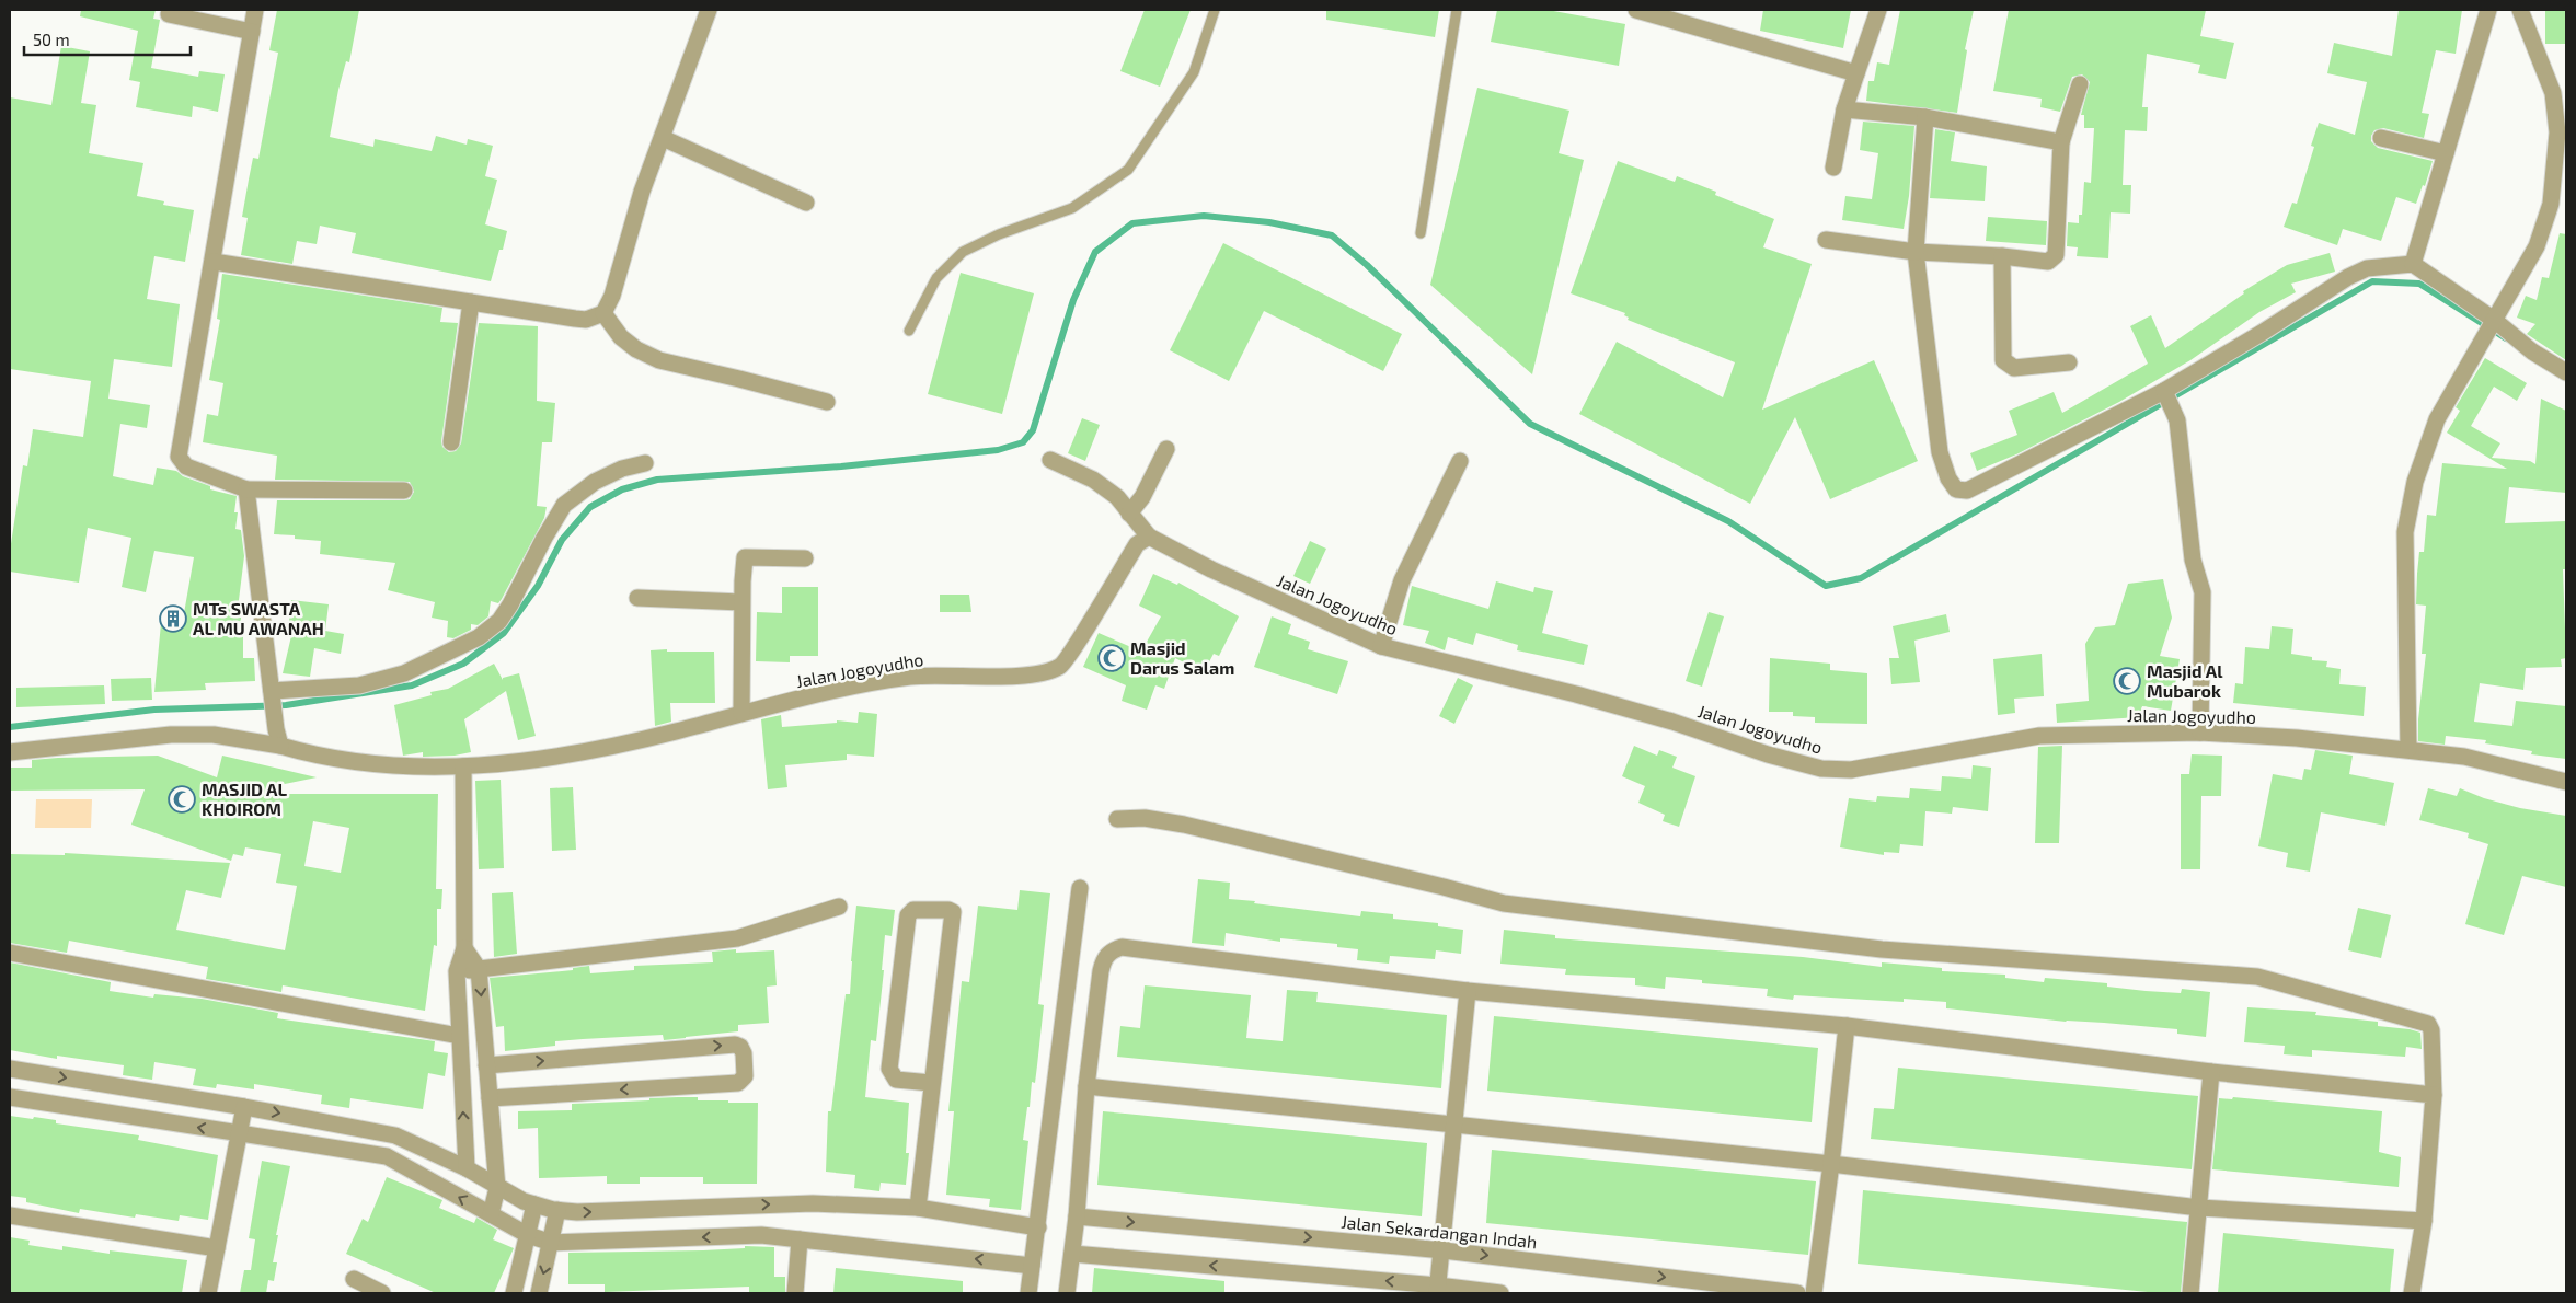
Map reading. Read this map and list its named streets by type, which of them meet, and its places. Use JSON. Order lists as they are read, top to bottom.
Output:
{
  "streets": {
    "street": ["Jalan Jogoyudho", "Jalan Sekardangan Indah"]
  },
  "places": {
    "building": ["MTs SWASTA AL MU AWANAH"],
    "mosque": ["Masjid Darus Salam", "Masjid Al Mubarok", "MASJID AL KHOIROM"]
  },
  "scale_bar": "50 m"
}
